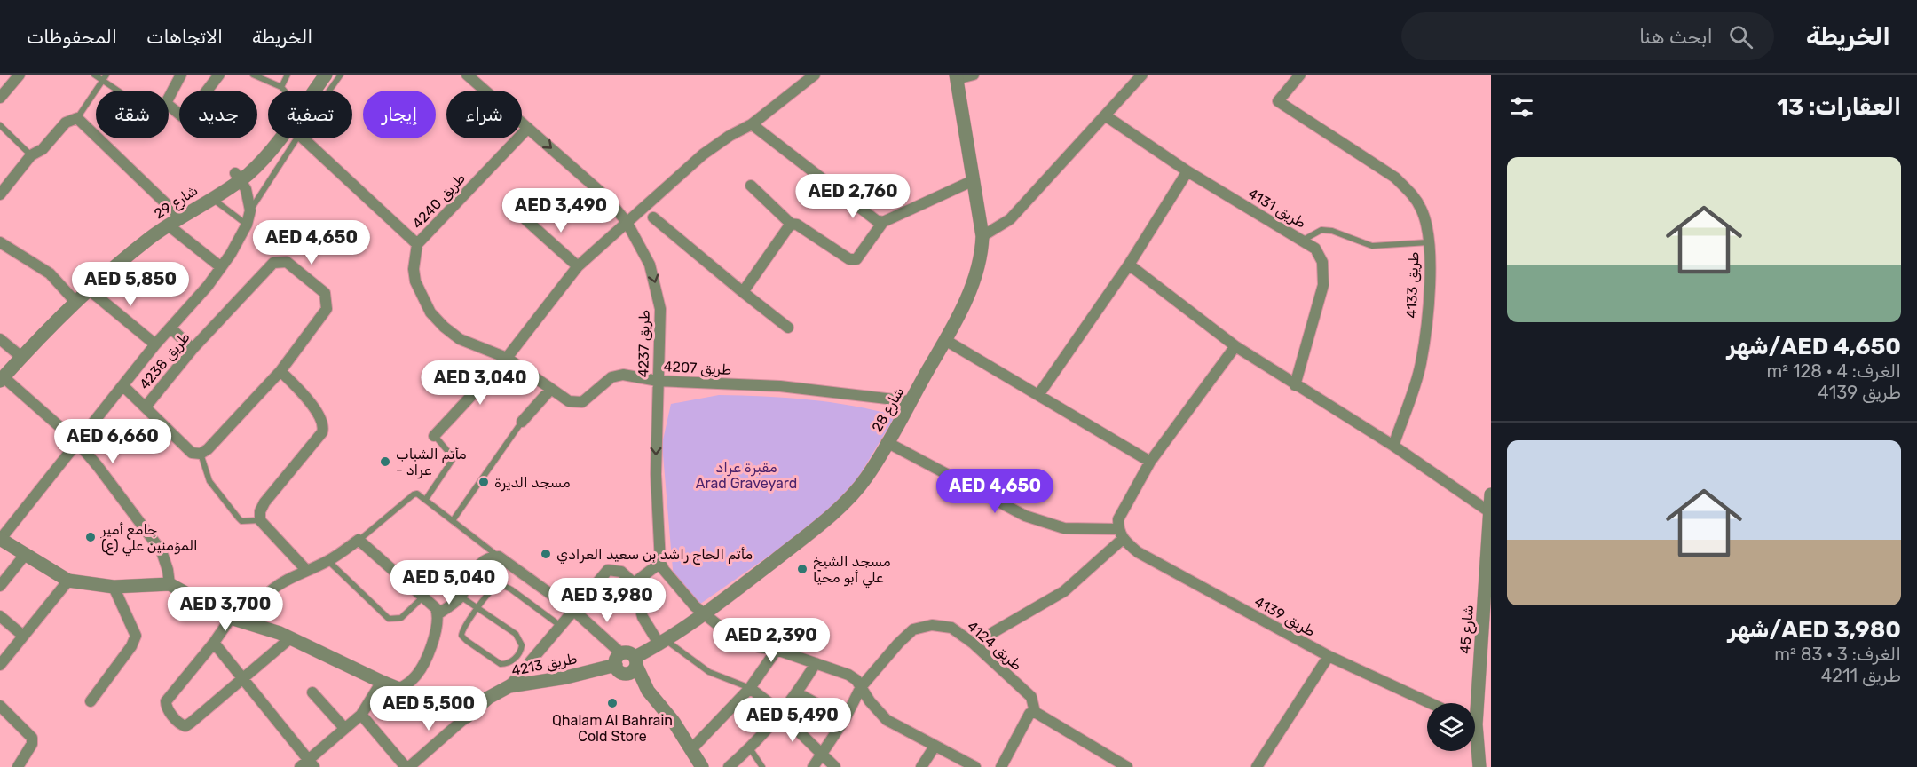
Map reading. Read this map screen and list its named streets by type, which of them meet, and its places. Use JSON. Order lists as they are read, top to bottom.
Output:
{
  "streets": {
    "street": [
      "طريق 4240",
      "شارع 29",
      "طريق 4131",
      "طريق 4133",
      "طريق 4237",
      "طريق 4238",
      "طريق 4207",
      "شارع 28",
      "طريق 4139",
      "شارع 45",
      "طريق 4124",
      "طريق 4213"
    ]
  },
  "crossings": [
    ["طريق 4240", "طريق 4237"],
    ["طريق 4240", "طريق 4207"],
    ["طريق 4237", "طريق 4207"],
    ["طريق 4207", "شارع 28"],
    ["شارع 28", "طريق 4213"]
  ],
  "one_way": ["طريق 4237"],
  "parks": ["مقبرة عراد Arad Graveyard"],
  "places": [
    "مأتم الشباب - عراد",
    "مسجد الديرة",
    "جامع أمير المؤمنين علي (ع)",
    "مأتم الحاج راشد بن سعيد العرادي",
    "مسجد الشيخ علي أبو محيا",
    "Qhalam Al Bahrain Cold Store"
  ],
  "page": {
    "header": "الخريطة",
    "search": "ابحث هنا",
    "nav": ["الخريطة", "الاتجاهات", "المحفوظات"],
    "heading": "العقارات: 13",
    "chip": [
      "شراء",
      "إيجار",
      "تصفية",
      "جديد",
      "شقة"
    ],
    "list": [
      {
        "name": "AED 4,650/شهر",
        "note": "الغرف: 4 · 128 m² · طريق 4139"
      },
      {
        "name": "AED 3,980/شهر",
        "note": "الغرف: 3 · 83 m² · طريق 4211"
      }
    ],
    "price": [
      "AED 2,760",
      "AED 3,490",
      "AED 4,650",
      "AED 5,850",
      "AED 3,040",
      "AED 6,660",
      "AED 4,650",
      "AED 5,040",
      "AED 3,980",
      "AED 3,700",
      "AED 2,390",
      "AED 5,500",
      "AED 5,490"
    ]
  }
}
